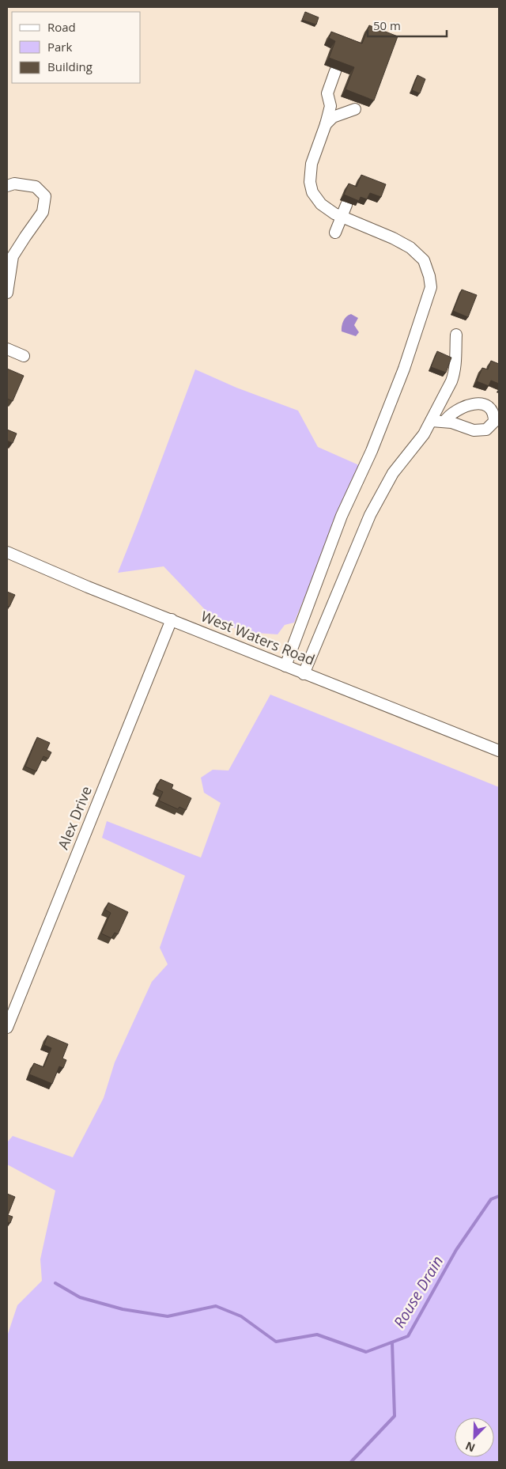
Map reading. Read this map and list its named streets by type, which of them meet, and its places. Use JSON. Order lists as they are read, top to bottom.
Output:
{
  "streets": {
    "street": ["West Waters Road", "Alex Drive"]
  },
  "crossings": [
    ["West Waters Road", "Alex Drive"]
  ],
  "water": ["Rouse Drain"],
  "legend": ["Road", "Park", "Building"],
  "scale_bar": "50 m",
  "north": "bottom left"
}
